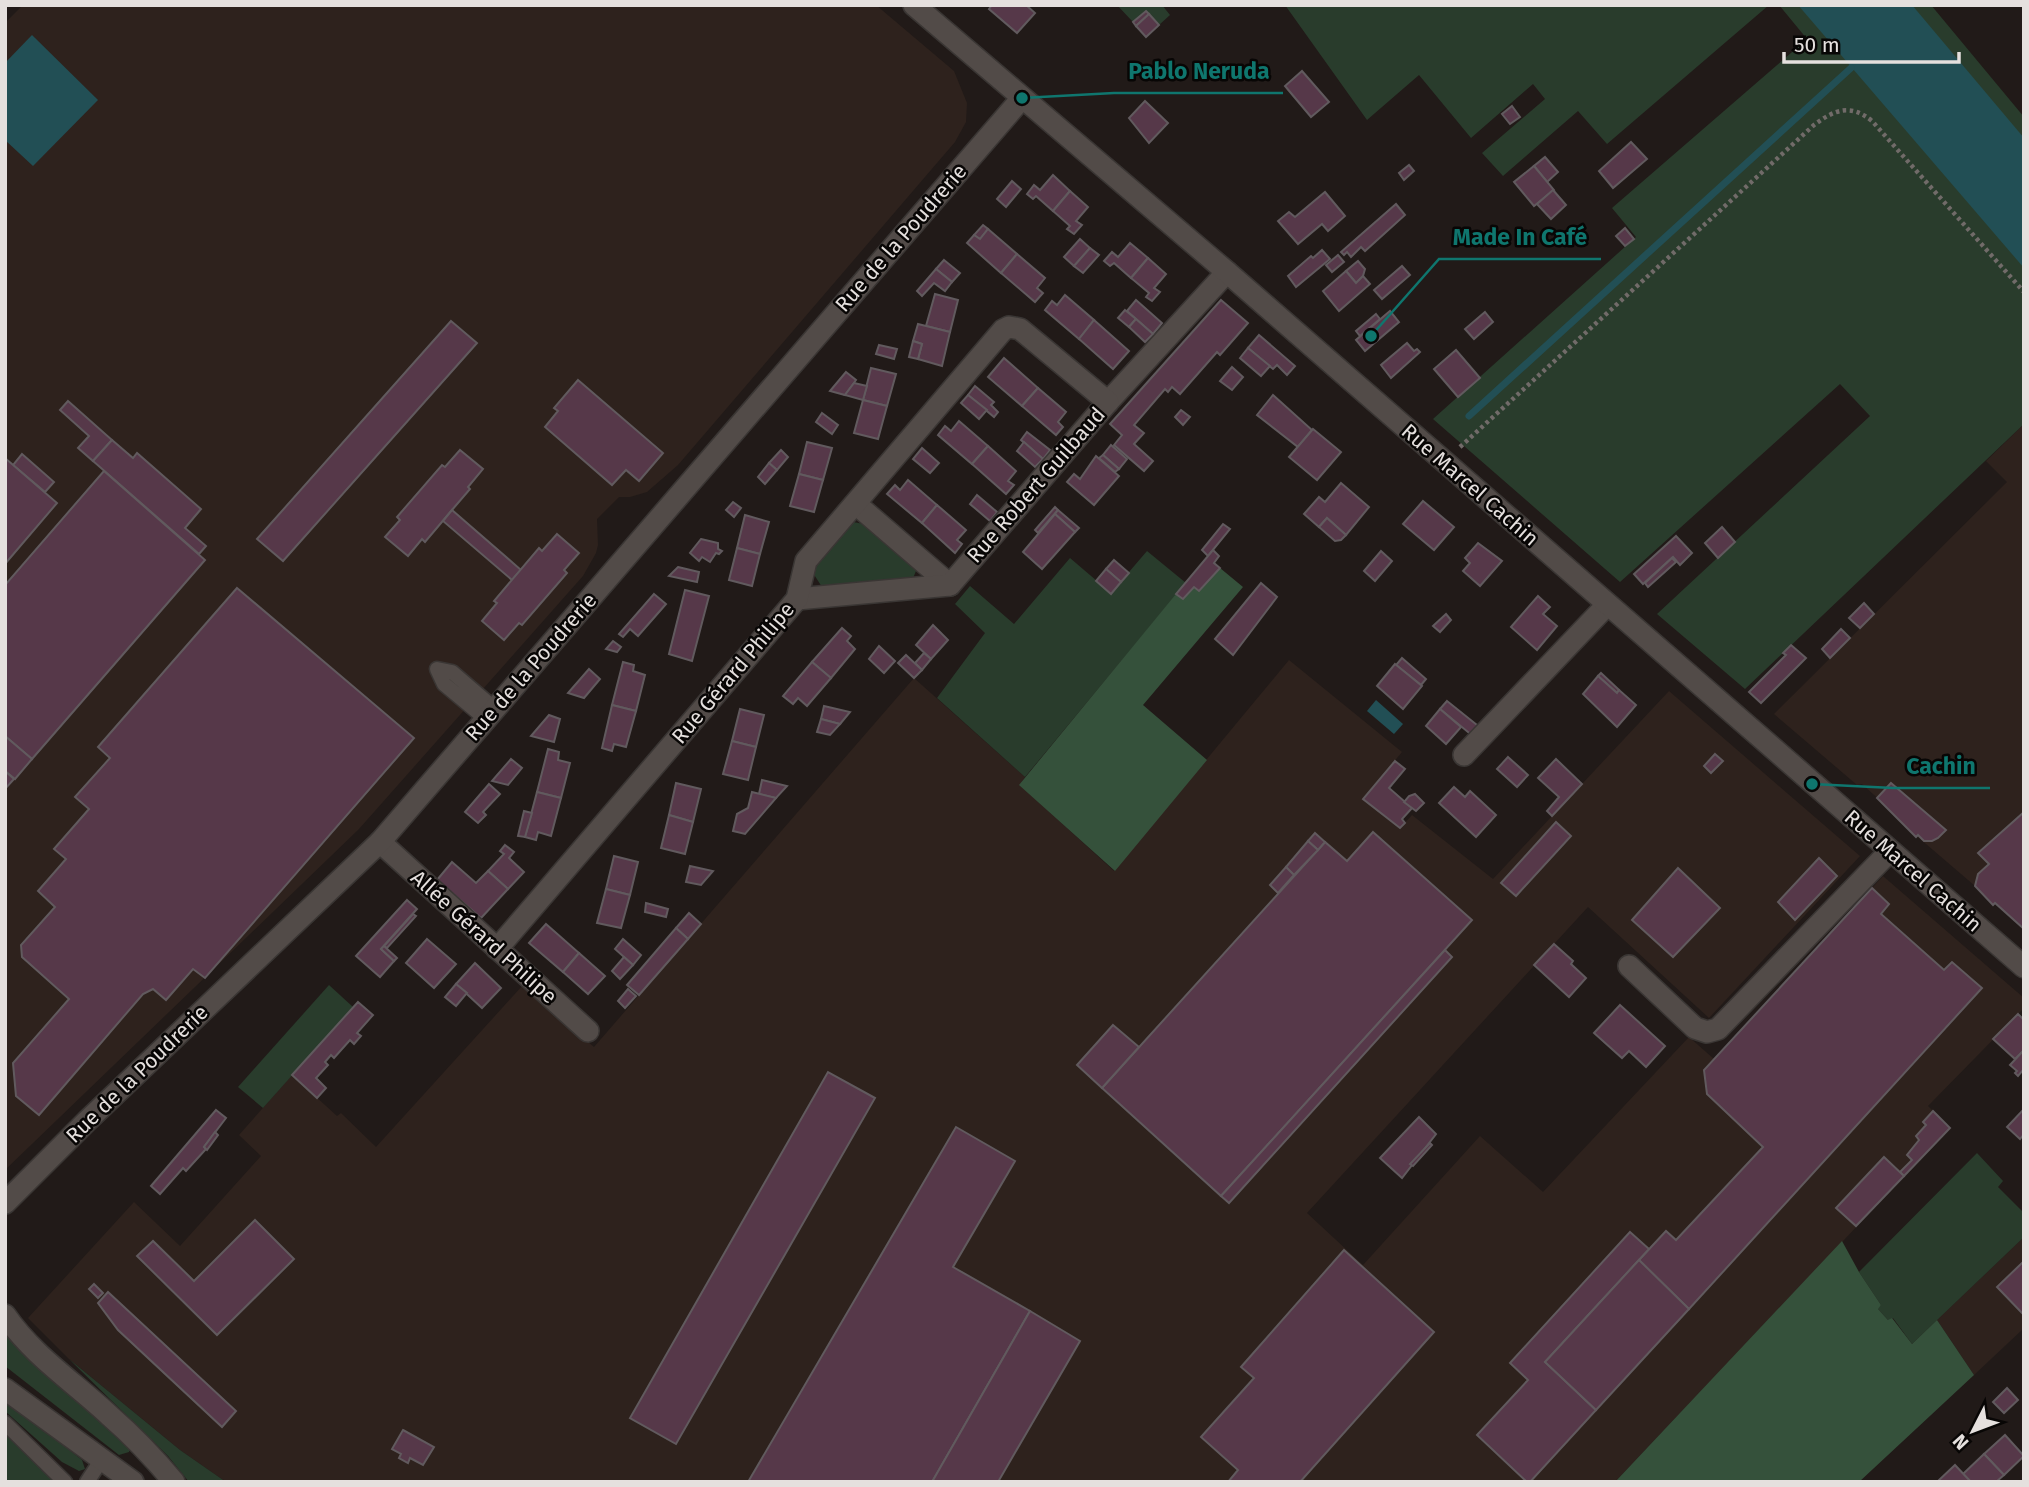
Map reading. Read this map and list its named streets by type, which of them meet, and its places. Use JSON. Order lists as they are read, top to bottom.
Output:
{
  "streets": {
    "street": [
      "Rue de la Poudrerie",
      "Rue Robert Guilbaud",
      "Rue Marcel Cachin",
      "Rue Gérard Philipe",
      "Allée Gérard Philipe"
    ]
  },
  "crossings": [
    ["Rue de la Poudrerie", "Rue Marcel Cachin"],
    ["Rue de la Poudrerie", "Allée Gérard Philipe"],
    ["Rue Robert Guilbaud", "Rue Marcel Cachin"],
    ["Rue Robert Guilbaud", "Rue Gérard Philipe"],
    ["Rue Gérard Philipe", "Allée Gérard Philipe"]
  ],
  "places": ["Pablo Neruda", "Made In Café", "Cachin"],
  "scale_bar": "50 m",
  "north": "bottom left"
}
